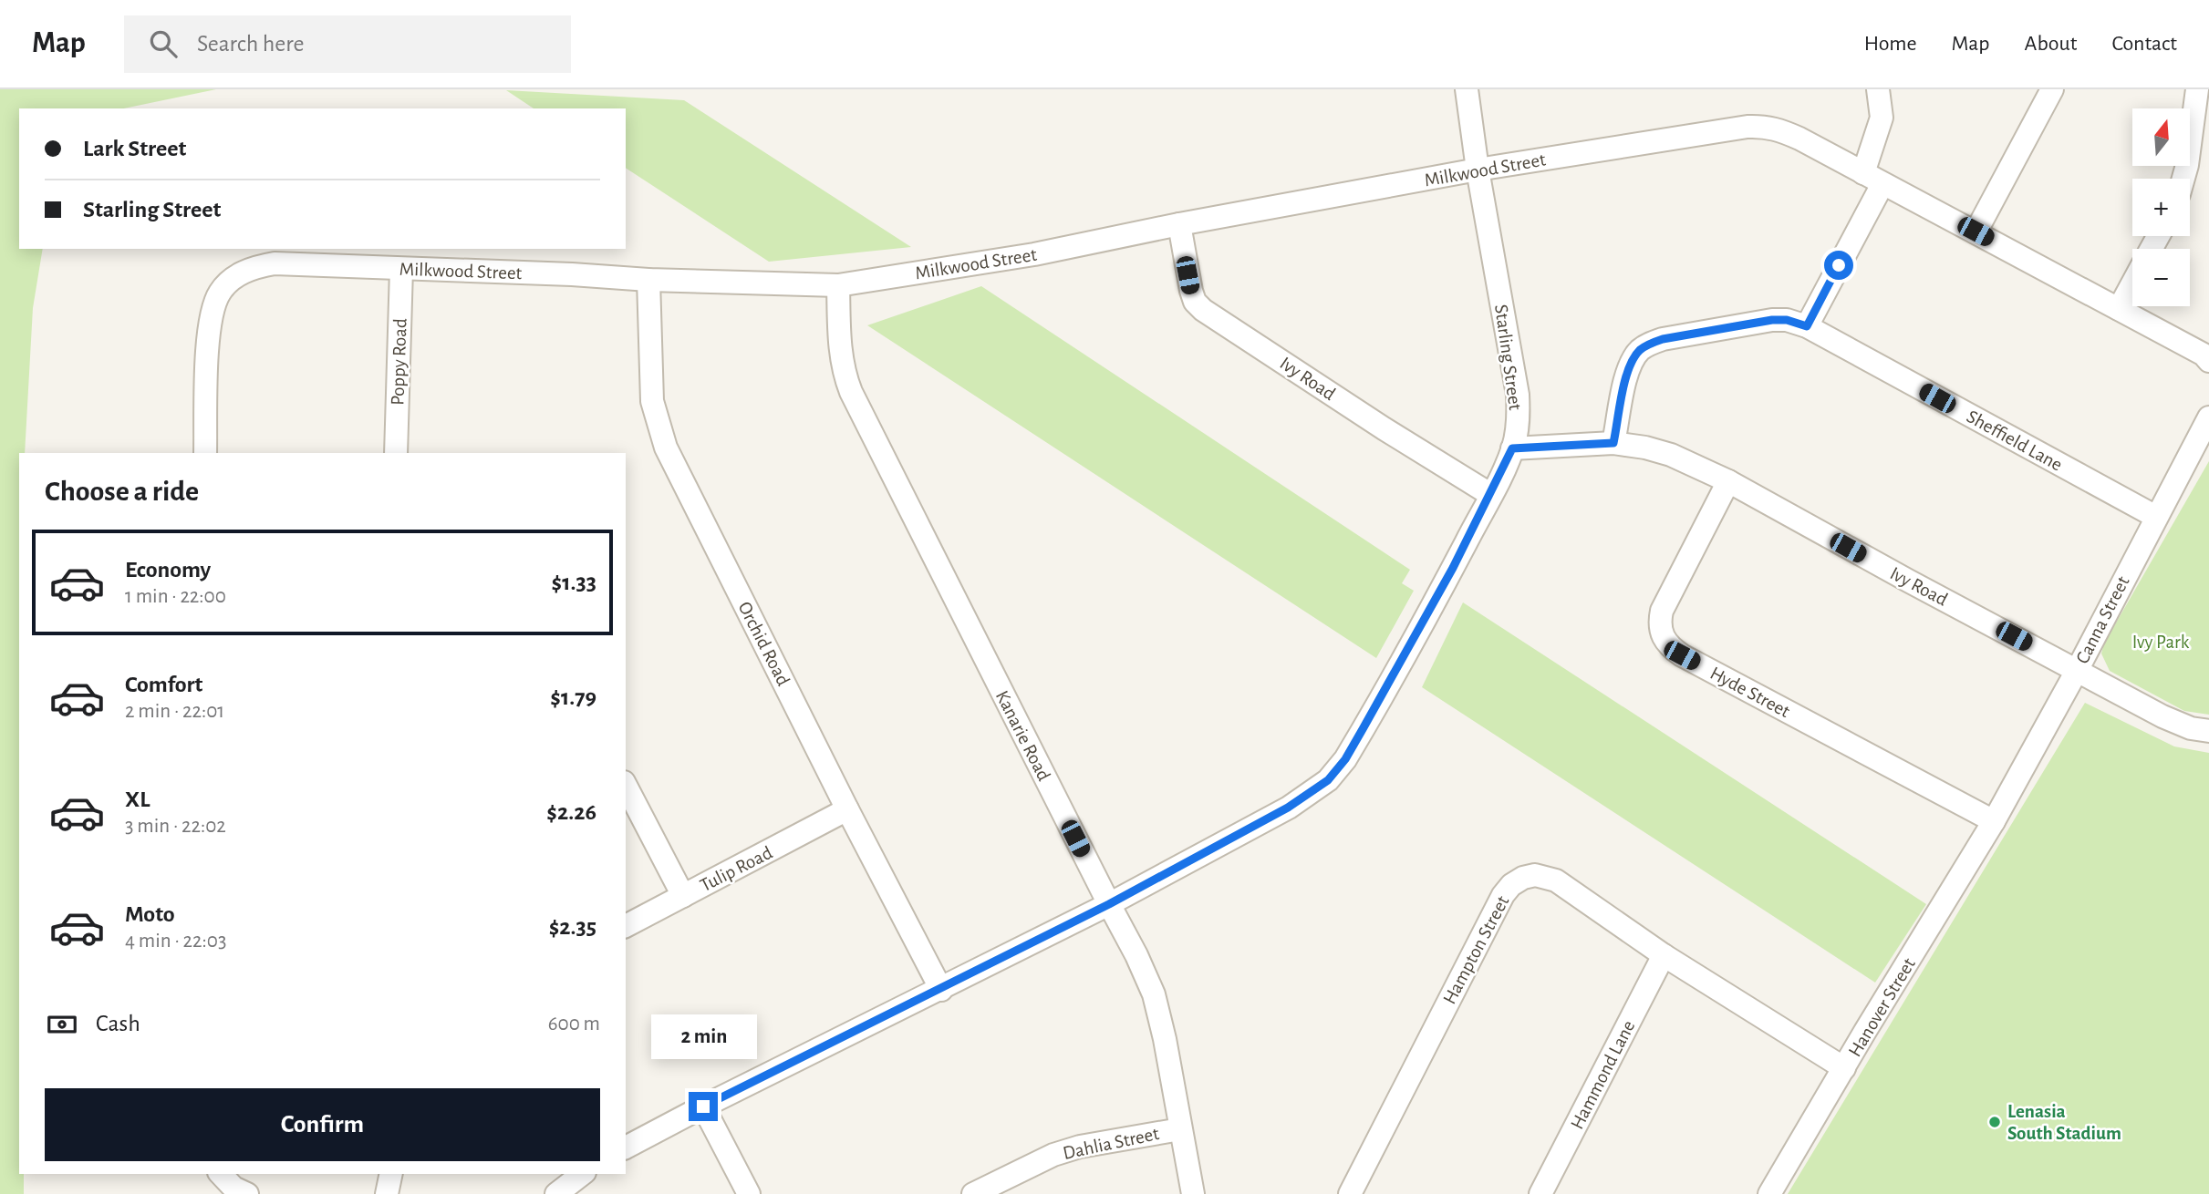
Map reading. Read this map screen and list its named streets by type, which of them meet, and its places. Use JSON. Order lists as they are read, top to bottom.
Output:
{
  "streets": {
    "street": [
      "Milkwood Street",
      "Starling Street",
      "Poppy Road",
      "Ivy Road",
      "Sheffield Lane",
      "Canna Street",
      "Orchid Road",
      "Hyde Street",
      "Kanarie Road",
      "Tulip Road",
      "Hampton Street",
      "Hanover Street",
      "Hammond Lane",
      "Dahlia Street"
    ]
  },
  "crossings": [
    ["Milkwood Street", "Starling Street"],
    ["Milkwood Street", "Poppy Road"],
    ["Milkwood Street", "Ivy Road"],
    ["Milkwood Street", "Orchid Road"],
    ["Milkwood Street", "Kanarie Road"],
    ["Starling Street", "Ivy Road"],
    ["Starling Street", "Orchid Road"],
    ["Starling Street", "Kanarie Road"],
    ["Ivy Road", "Sheffield Lane"],
    ["Ivy Road", "Canna Street"],
    ["Ivy Road", "Hyde Street"],
    ["Sheffield Lane", "Canna Street"],
    ["Canna Street", "Hyde Street"],
    ["Canna Street", "Hanover Street"],
    ["Orchid Road", "Tulip Road"],
    ["Hyde Street", "Hanover Street"],
    ["Kanarie Road", "Dahlia Street"],
    ["Hampton Street", "Hanover Street"],
    ["Hampton Street", "Hammond Lane"]
  ],
  "parks": ["Ivy Park"],
  "places": ["Lenasia South Stadium"],
  "north": "top",
  "page": {
    "header": "Map",
    "search": "Search here",
    "nav": [
      "Home",
      "Map",
      "About",
      "Contact"
    ],
    "map_buttons": ["+", "−"],
    "banner": ["Lark Street", "Starling Street"],
    "heading": "Choose a ride",
    "list": [
      {
        "name": "Economy",
        "note": "1 min · 22:00",
        "value": "$1.33"
      },
      {
        "name": "Comfort",
        "note": "2 min · 22:01",
        "value": "$1.79"
      },
      {
        "name": "XL",
        "note": "3 min · 22:02",
        "value": "$2.26"
      },
      {
        "name": "Moto",
        "note": "4 min · 22:03",
        "value": "$2.35"
      }
    ],
    "pay": ["Cash", "600 m"],
    "bubble": "2 min",
    "buttons": "Confirm"
  }
}
